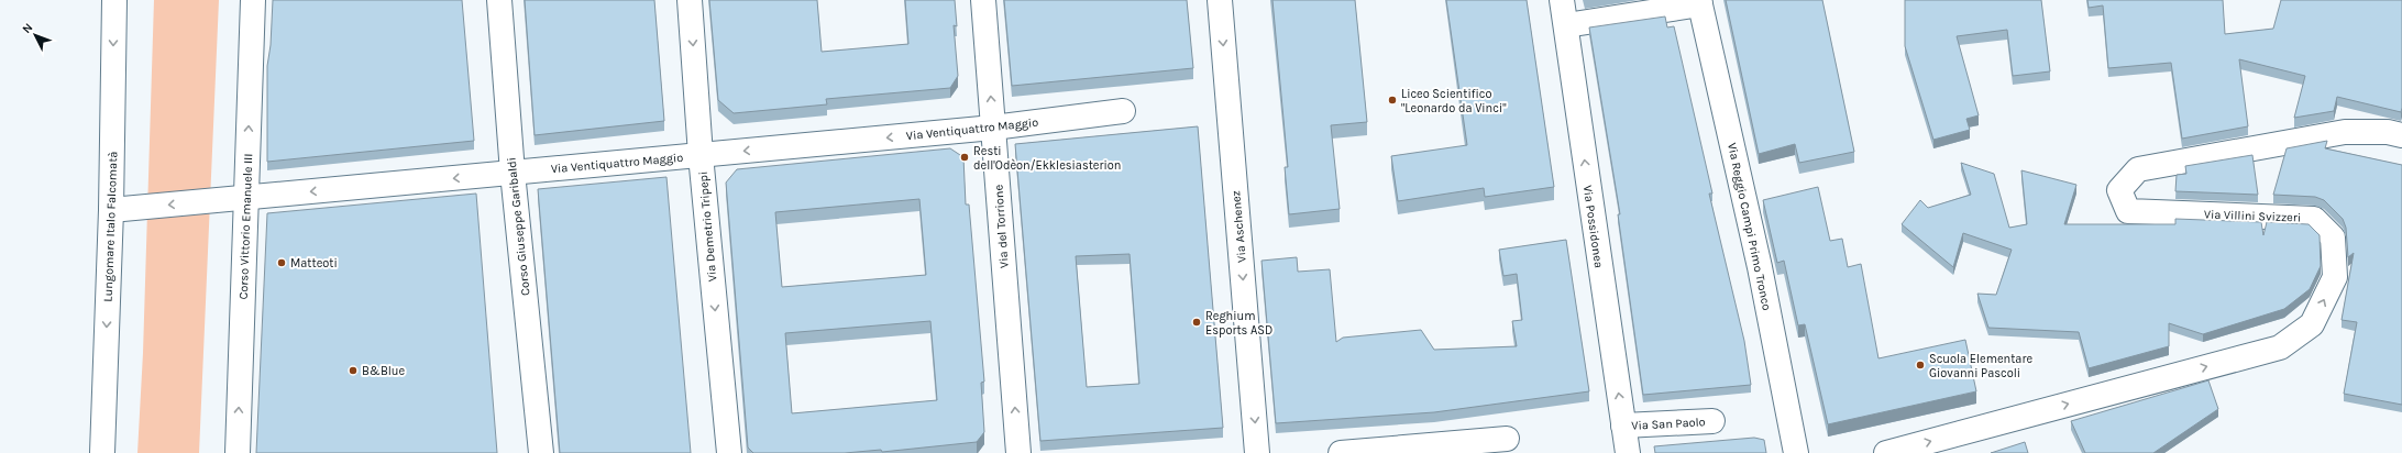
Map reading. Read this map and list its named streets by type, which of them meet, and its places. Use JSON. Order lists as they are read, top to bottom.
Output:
{
  "streets": {
    "street": [
      "Via Ventiquattro Maggio",
      "Via Villini Svizzeri",
      "Lungomare Italo Falcomatà",
      "Corso Vittorio Emanuele III",
      "Corso Giuseppe Garibaldi",
      "Via Demetrio Tripepi",
      "Via del Torrione",
      "Via Aschenez",
      "Via Possidonea",
      "Via Reggio Campi Primo Tronco",
      "Via San Paolo"
    ]
  },
  "crossings": [
    ["Via Ventiquattro Maggio", "Lungomare Italo Falcomatà"],
    ["Via Ventiquattro Maggio", "Corso Vittorio Emanuele III"],
    ["Via Ventiquattro Maggio", "Corso Giuseppe Garibaldi"],
    ["Via Ventiquattro Maggio", "Via Demetrio Tripepi"],
    ["Via Ventiquattro Maggio", "Via del Torrione"],
    ["Via Possidonea", "Via San Paolo"]
  ],
  "one_way": [
    "Via Ventiquattro Maggio",
    "Lungomare Italo Falcomatà",
    "Corso Vittorio Emanuele III",
    "Via Demetrio Tripepi",
    "Via del Torrione",
    "Via Aschenez",
    "Via Possidonea"
  ],
  "places": [
    "Liceo Scientifico \"Leonardo da Vinci\"",
    "Resti dell'Odèon/Ekklesiasterion",
    "Matteoti",
    "Reghium Esports ASD",
    "Scuola Elementare Giovanni Pascoli",
    "B&Blue"
  ],
  "north": "top left"
}
